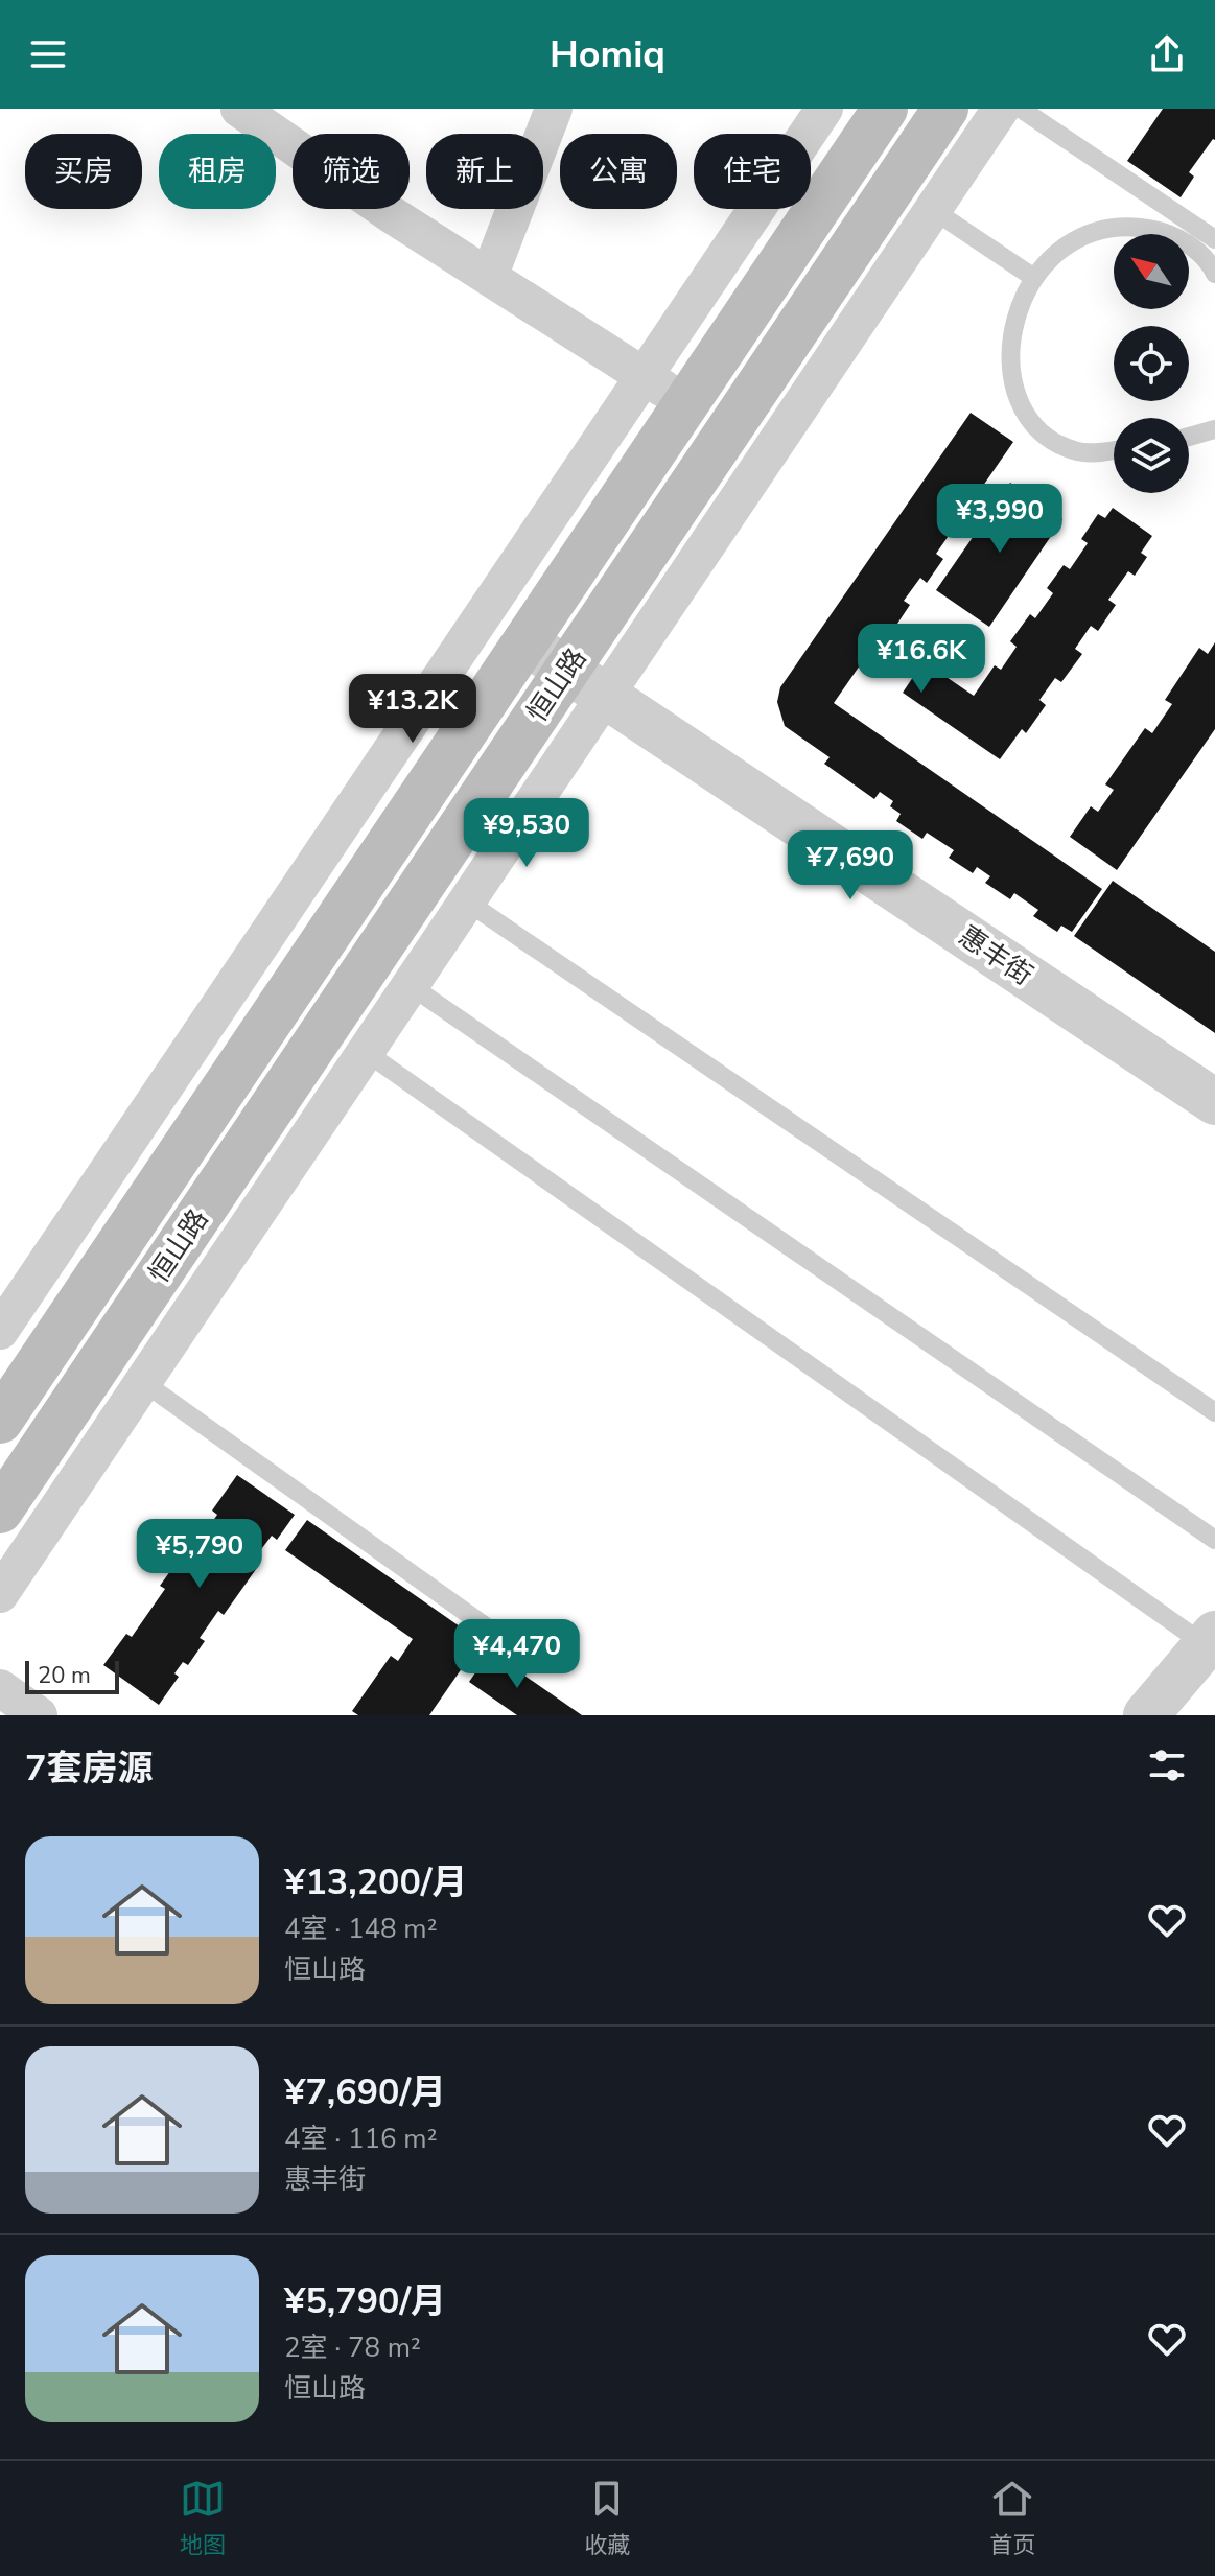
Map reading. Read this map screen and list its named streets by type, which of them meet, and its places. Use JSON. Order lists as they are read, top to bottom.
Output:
{
  "streets": {
    "main road": ["恒山路"],
    "street": ["惠丰街"]
  },
  "crossings": [
    ["恒山路", "惠丰街"]
  ],
  "scale_bar": "20 m",
  "north": "top left",
  "page": {
    "header": "Homiq",
    "chip": [
      "买房",
      "租房",
      "筛选",
      "新上",
      "公寓",
      "住宅"
    ],
    "price": [
      "¥3,990",
      "¥16.6K",
      "¥13.2K",
      "¥9,530",
      "¥7,690",
      "¥5,790",
      "¥4,470"
    ],
    "scale": "20 m",
    "heading": "7套房源",
    "list": [
      {
        "name": "¥13,200/月",
        "note": "4室 · 148 m² · 恒山路"
      },
      {
        "name": "¥7,690/月",
        "note": "4室 · 116 m² · 惠丰街"
      },
      {
        "name": "¥5,790/月",
        "note": "2室 · 78 m² · 恒山路"
      }
    ],
    "tabs": ["地图", "收藏", "首页"]
  }
}
